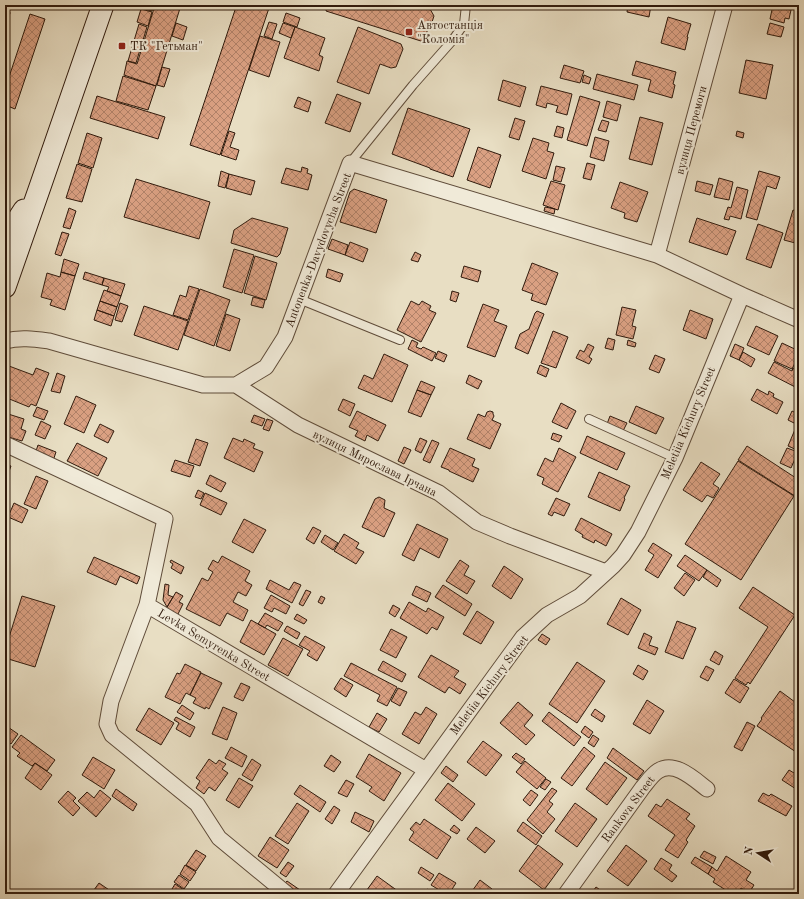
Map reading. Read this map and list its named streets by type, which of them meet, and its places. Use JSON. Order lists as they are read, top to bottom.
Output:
{
  "streets": {
    "street": [
      "вулиця Перемоги",
      "Antonenka-Davydovycha Street",
      "Meletiia Kichury Street",
      "вулиця Мирослава Ірчана",
      "Levka Semyrenka Street",
      "Rankova Street"
    ]
  },
  "crossings": [
    ["вулиця Перемоги", "Antonenka-Davydovycha Street"],
    ["Antonenka-Davydovycha Street", "Meletiia Kichury Street"],
    ["Antonenka-Davydovycha Street", "вулиця Мирослава Ірчана"],
    ["Meletiia Kichury Street", "вулиця Мирослава Ірчана"],
    ["Meletiia Kichury Street", "Levka Semyrenka Street"]
  ],
  "places": {
    "transit": ["Автостанція \"Коломія\"", "ТК \"Гетьман\""]
  },
  "north": "left"
}
